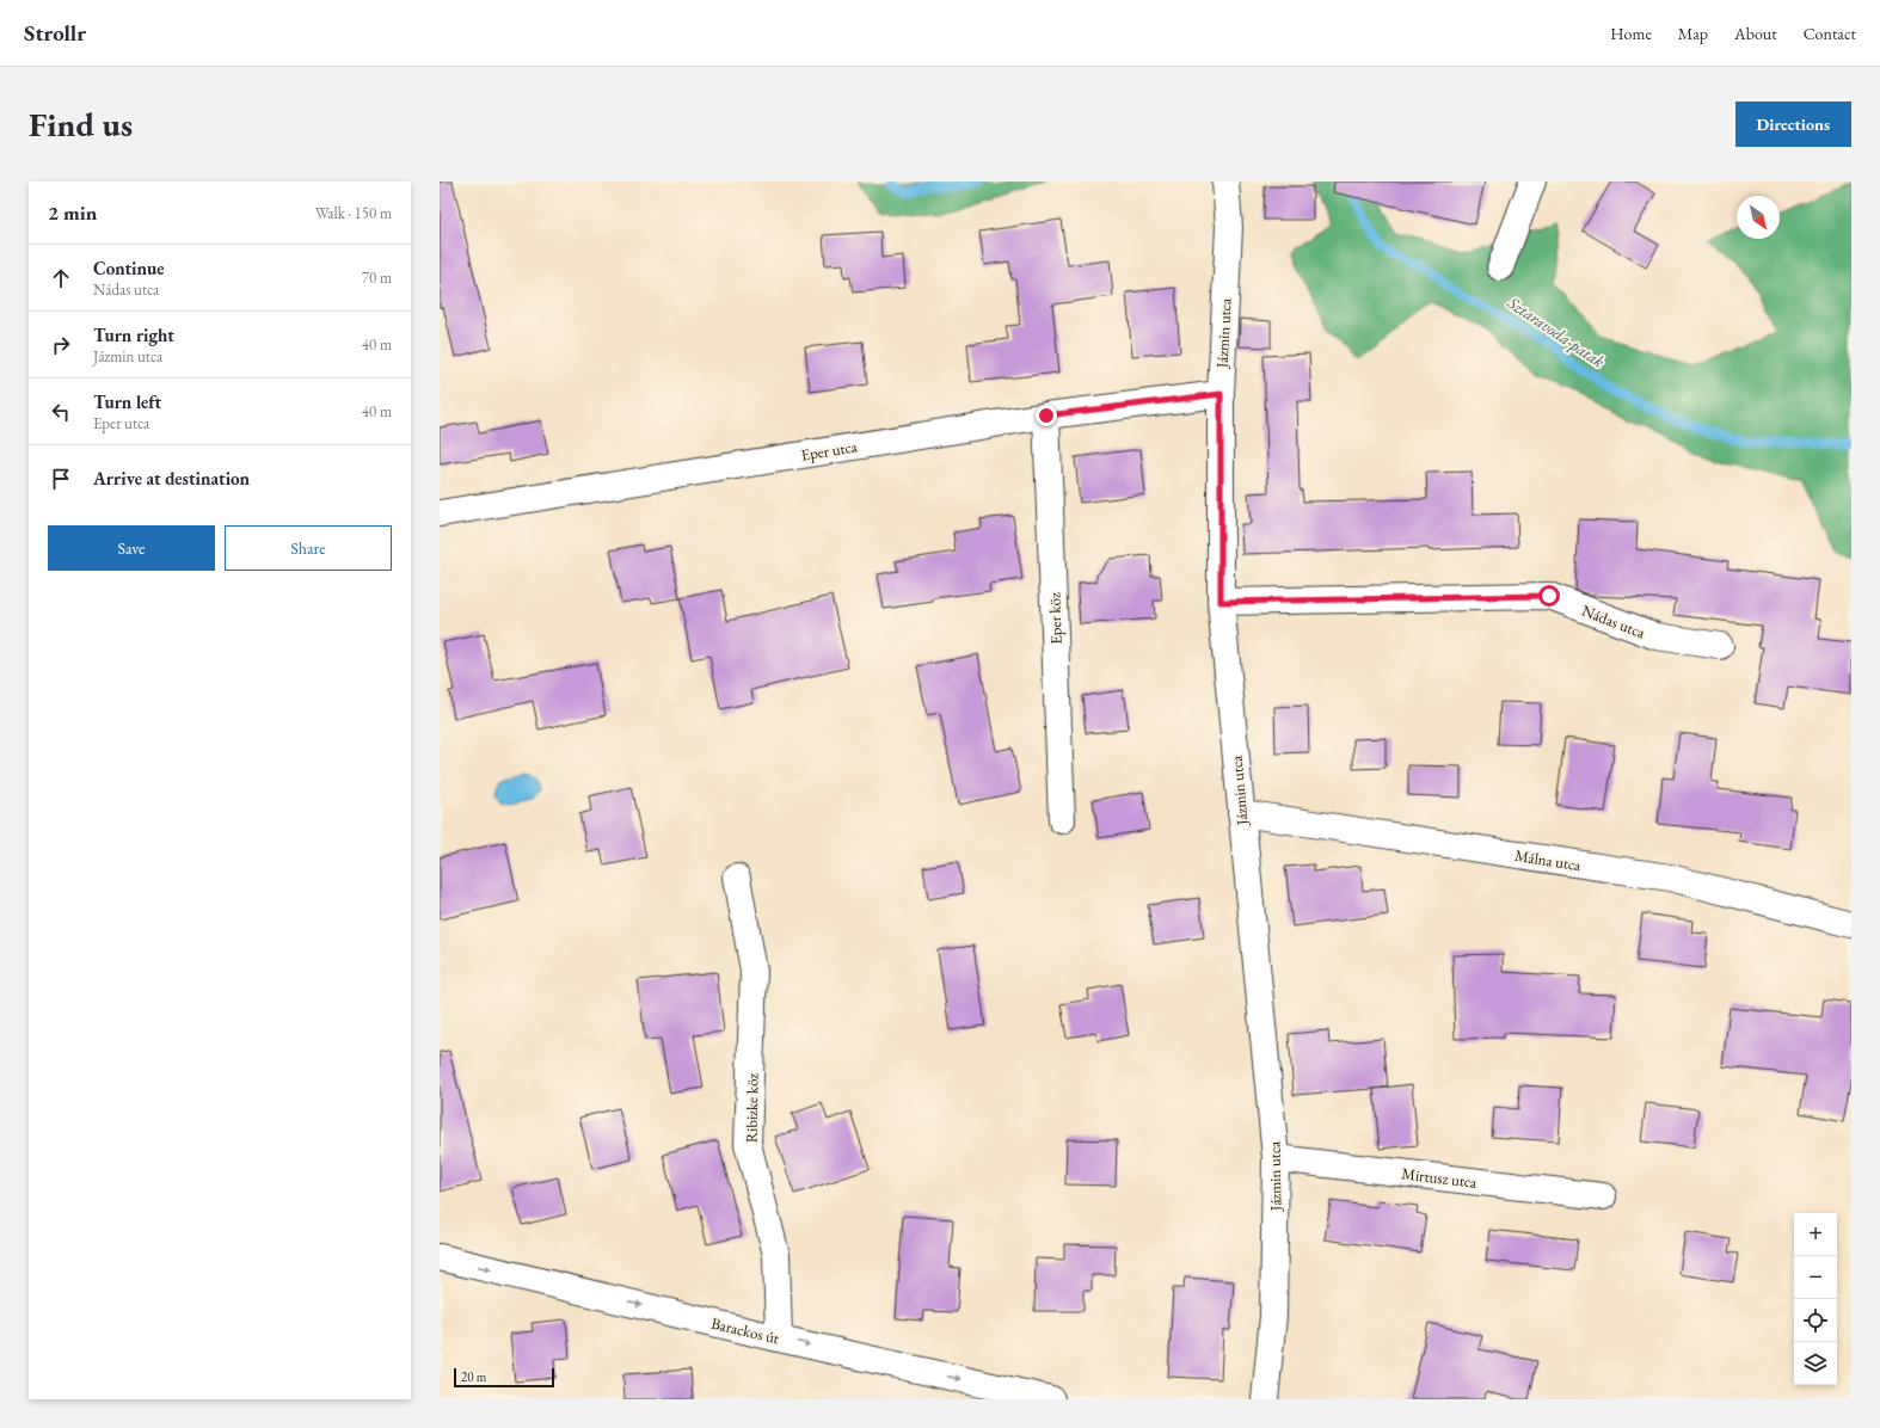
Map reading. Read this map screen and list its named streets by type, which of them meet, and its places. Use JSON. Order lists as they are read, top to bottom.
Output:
{
  "streets": {
    "street": [
      "Jázmin utca",
      "Eper utca",
      "Eper köz",
      "Nádas utca",
      "Málna utca",
      "Ribizke köz",
      "Mirtusz utca",
      "Barackos út"
    ]
  },
  "crossings": [
    ["Jázmin utca", "Eper utca"],
    ["Jázmin utca", "Nádas utca"],
    ["Jázmin utca", "Málna utca"],
    ["Jázmin utca", "Mirtusz utca"],
    ["Eper utca", "Eper köz"],
    ["Ribizke köz", "Barackos út"]
  ],
  "one_way": ["Barackos út"],
  "water": ["Sztaravoda-patak"],
  "scale_bar": "20 m",
  "north": "bottom right",
  "page": {
    "header": "Strollr",
    "nav": [
      "Home",
      "Map",
      "About",
      "Contact"
    ],
    "buttons": [
      "Directions",
      ["Save", "Share"]
    ],
    "title": "Find us",
    "heading": ["2 min", "Walk · 150 m"],
    "list": [
      ["Continue", "Nádas utca", "70 m"],
      ["Turn right", "Jázmin utca", "40 m"],
      ["Turn left", "Eper utca", "40 m"],
      "Arrive at destination"
    ],
    "map_buttons": ["+", "−"],
    "scale": "20 m"
  }
}
